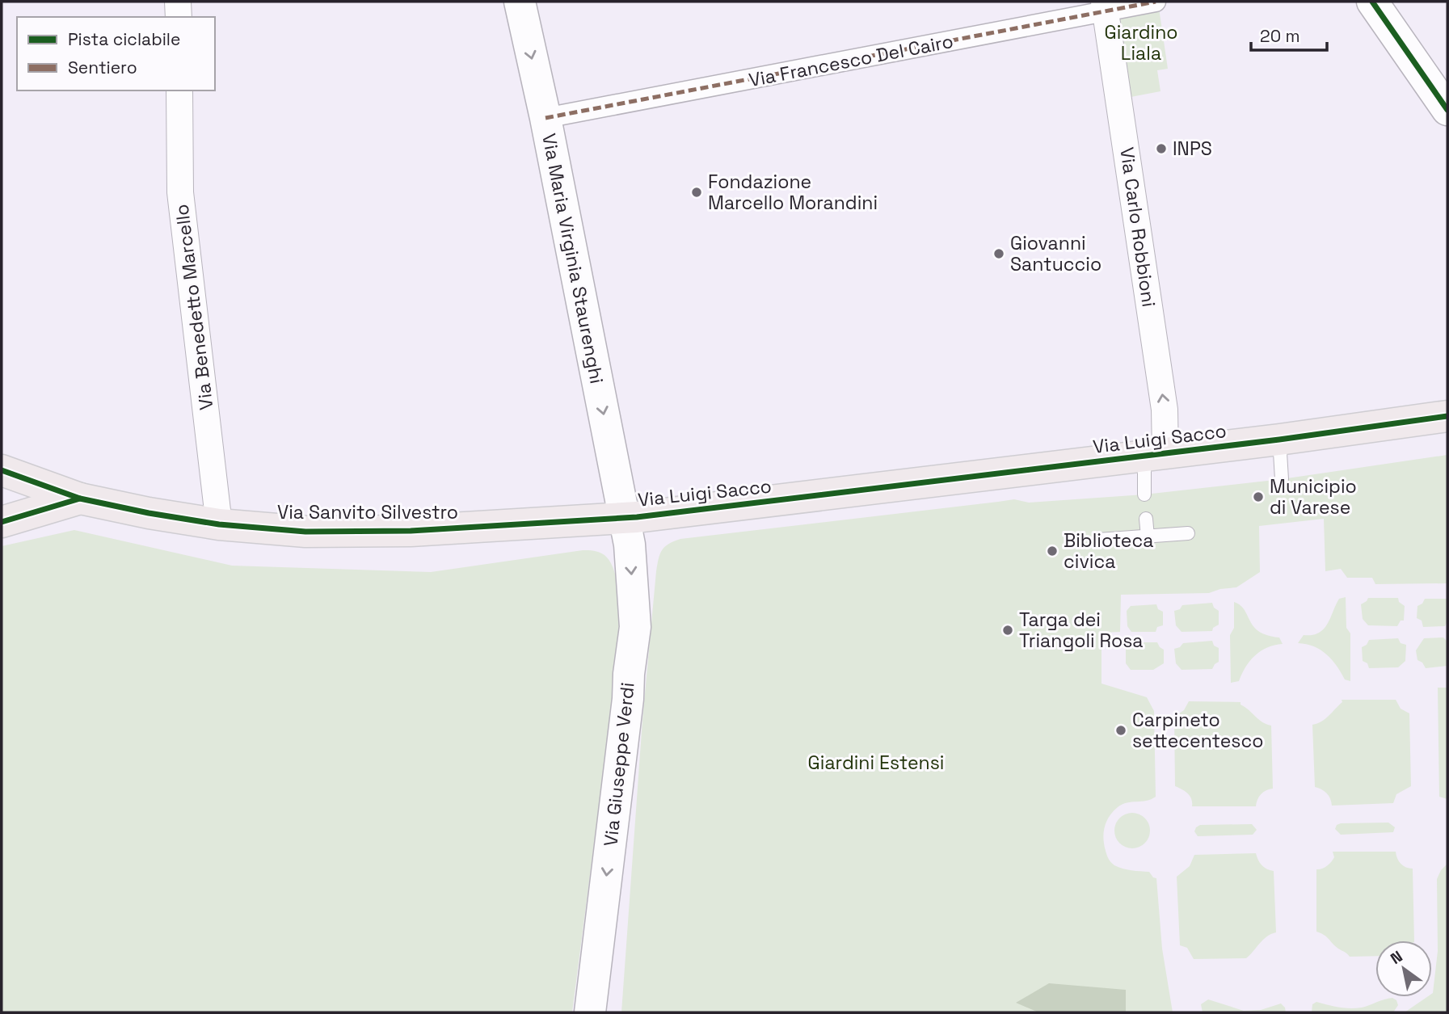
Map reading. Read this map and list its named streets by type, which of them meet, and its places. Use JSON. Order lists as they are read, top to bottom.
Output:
{
  "streets": {
    "main road": [
      "Via Maria Virginia Staurenghi",
      "Via Luigi Sacco",
      "Via Sanvito Silvestro",
      "Via Giuseppe Verdi"
    ],
    "street": ["Via Francesco Del Cairo", "Via Carlo Robbioni", "Via Benedetto Marcello"]
  },
  "crossings": [
    ["Via Francesco Del Cairo", "Via Carlo Robbioni"],
    ["Via Francesco Del Cairo", "Via Maria Virginia Staurenghi"],
    ["Via Carlo Robbioni", "Via Luigi Sacco"],
    ["Via Maria Virginia Staurenghi", "Via Luigi Sacco"],
    ["Via Maria Virginia Staurenghi", "Via Sanvito Silvestro"],
    ["Via Maria Virginia Staurenghi", "Via Giuseppe Verdi"],
    ["Via Benedetto Marcello", "Via Sanvito Silvestro"],
    ["Via Luigi Sacco", "Via Sanvito Silvestro"],
    ["Via Luigi Sacco", "Via Giuseppe Verdi"],
    ["Via Sanvito Silvestro", "Via Giuseppe Verdi"]
  ],
  "one_way": ["Via Carlo Robbioni", "Via Maria Virginia Staurenghi", "Via Giuseppe Verdi"],
  "parks": ["Giardino Liala", "Giardini Estensi"],
  "places": [
    "INPS",
    "Fondazione Marcello Morandini",
    "Giovanni Santuccio",
    "Municipio di Varese",
    "Biblioteca civica",
    "Targa dei Triangoli Rosa",
    "Carpineto settecentesco"
  ],
  "legend": ["Pista ciclabile", "Sentiero"],
  "scale_bar": "20 m",
  "north": "top left"
}
